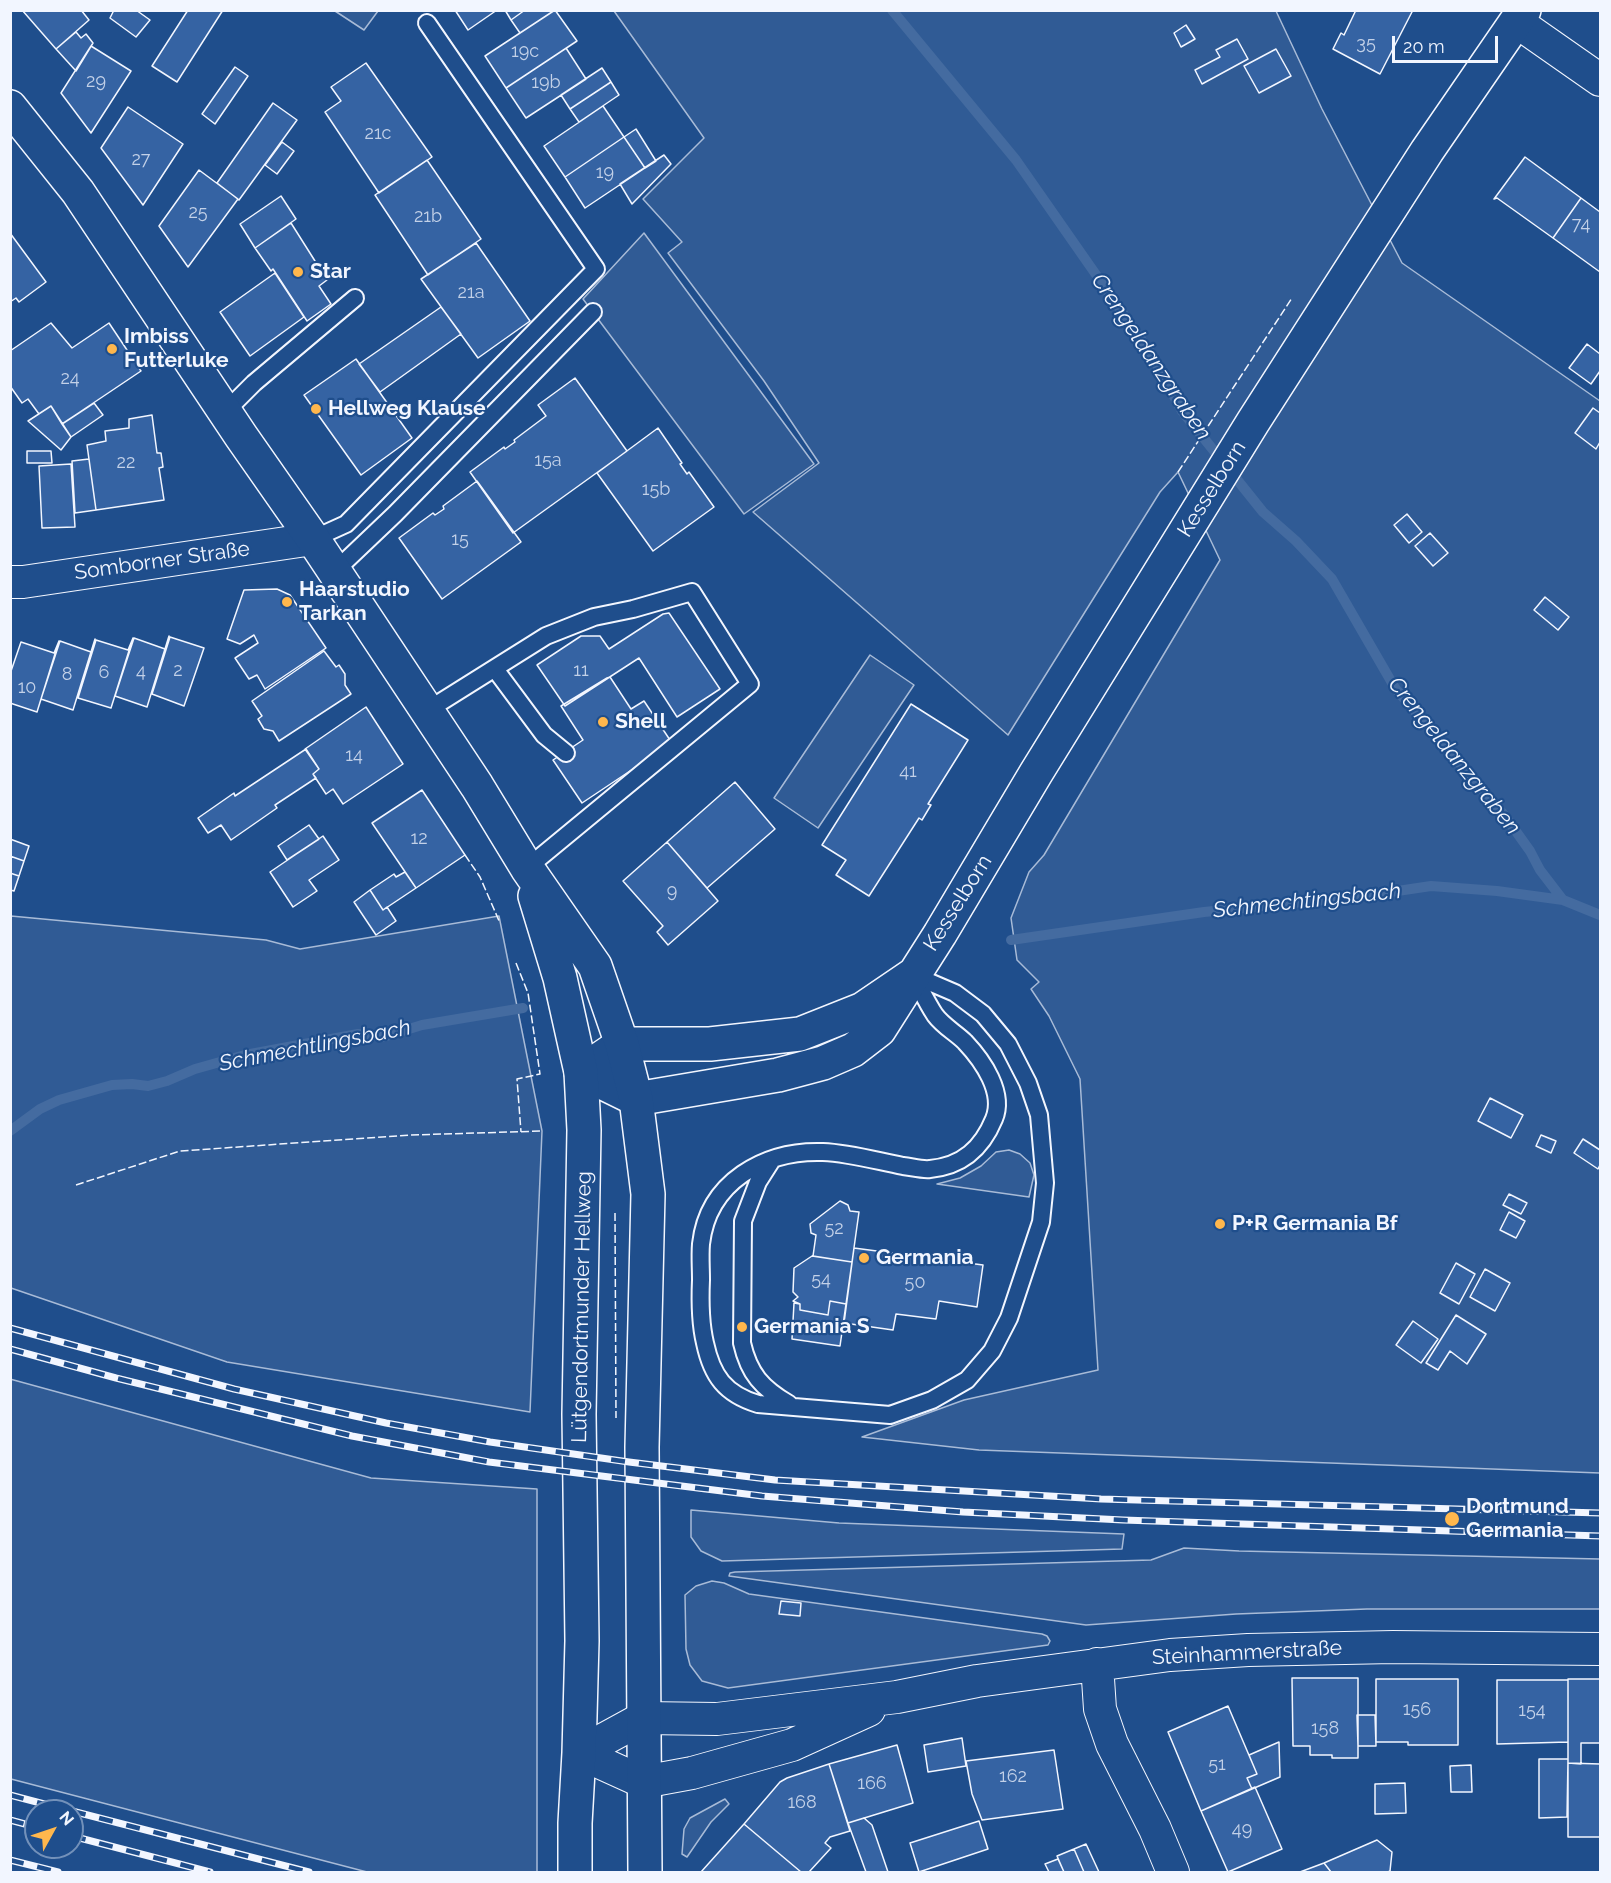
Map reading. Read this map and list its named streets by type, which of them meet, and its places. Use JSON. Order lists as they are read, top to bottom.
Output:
{
  "streets": {
    "main road": ["Kesselborn", "Lütgendortmunder Hellweg"],
    "street": ["Somborner Straße", "Steinhammerstraße"]
  },
  "crossings": [
    ["Kesselborn", "Lütgendortmunder Hellweg"],
    ["Somborner Straße", "Lütgendortmunder Hellweg"],
    ["Lütgendortmunder Hellweg", "Steinhammerstraße"]
  ],
  "water": ["Crengeldanzgraben", "Schmechtingsbach", "Schmechtlingsbach"],
  "places": [
    "Star",
    "Imbiss Futterluke",
    "Hellweg Klause",
    "Haarstudio Tarkan",
    "Shell",
    "P+R Germania Bf",
    "Germania",
    "Germania S",
    "Dortmund Germania"
  ],
  "house_numbers": [
    "35",
    "19c",
    "29",
    "19b",
    "21c",
    "27",
    "19",
    "25",
    "21b",
    "74",
    "21a",
    "24",
    "15a",
    "22",
    "15b",
    "15",
    "2",
    "11",
    "4",
    "6",
    "8",
    "10",
    "14",
    "41",
    "12",
    "9",
    "52",
    "54",
    "50",
    "156",
    "154",
    "158",
    "51",
    "162",
    "166",
    "168",
    "49"
  ],
  "scale_bar": "20 m",
  "north": "top right"
}
